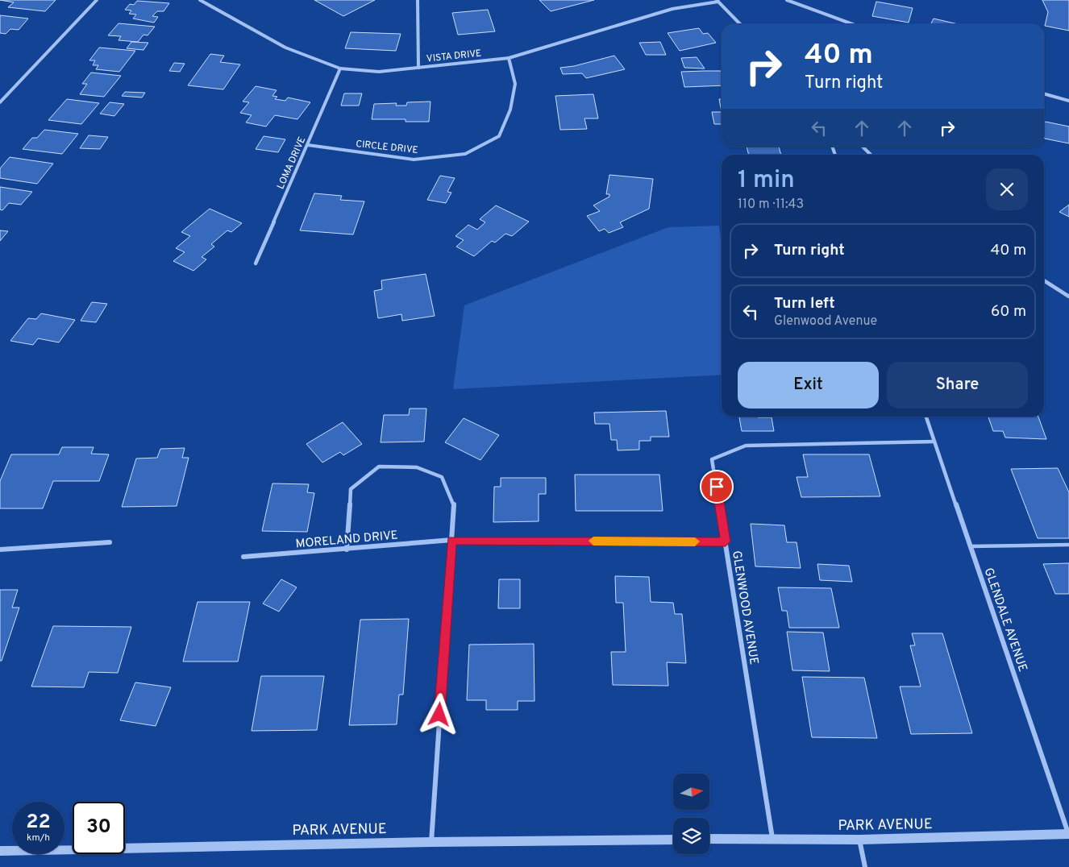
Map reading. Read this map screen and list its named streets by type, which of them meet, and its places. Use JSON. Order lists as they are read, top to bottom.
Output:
{
  "streets": {
    "street": [
      "VISTA DRIVE",
      "CIRCLE DRIVE",
      "LOMA DRIVE",
      "MORELAND DRIVE",
      "GLENWOOD AVENUE",
      "GLENDALE AVENUE",
      "PARK AVENUE"
    ]
  },
  "crossings": [
    ["VISTA DRIVE", "CIRCLE DRIVE"],
    ["VISTA DRIVE", "LOMA DRIVE"],
    ["CIRCLE DRIVE", "LOMA DRIVE"],
    ["MORELAND DRIVE", "GLENWOOD AVENUE"],
    ["GLENWOOD AVENUE", "GLENDALE AVENUE"],
    ["GLENWOOD AVENUE", "PARK AVENUE"],
    ["GLENDALE AVENUE", "PARK AVENUE"]
  ],
  "north": "right",
  "page": {
    "turn": ["40 m", "Turn right"],
    "heading": ["1 min", "110 m · 11:43"],
    "list": [
      {
        "name": "Turn right",
        "value": "40 m"
      },
      {
        "name": "Turn left",
        "note": "Glenwood Avenue",
        "value": "60 m"
      }
    ],
    "buttons": ["Exit", "Share"],
    "speed": "22 km/h",
    "limit": "30"
  }
}
